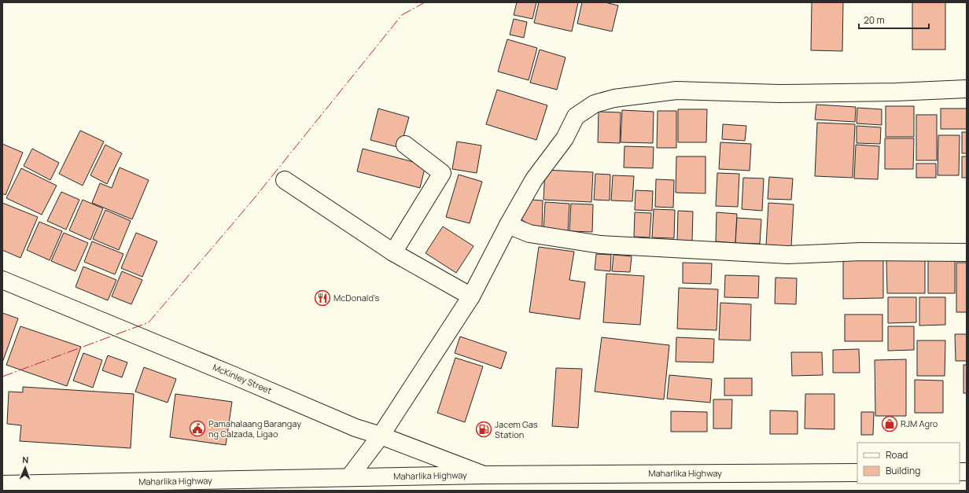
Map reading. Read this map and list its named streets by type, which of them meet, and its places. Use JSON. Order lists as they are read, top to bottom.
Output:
{
  "streets": {
    "main road": ["McKinley Street", "Maharlika Highway"]
  },
  "crossings": [
    ["McKinley Street", "Maharlika Highway"]
  ],
  "places": {
    "restaurant": ["McDonald's"],
    "shop": ["RJM Agro"],
    "public building": ["Pamahalaang Barangay ng Calzada, Ligao"],
    "fuel station": ["Jacem Gas Station"]
  },
  "legend": ["Road", "Building"],
  "scale_bar": "20 m",
  "north": "top"
}
